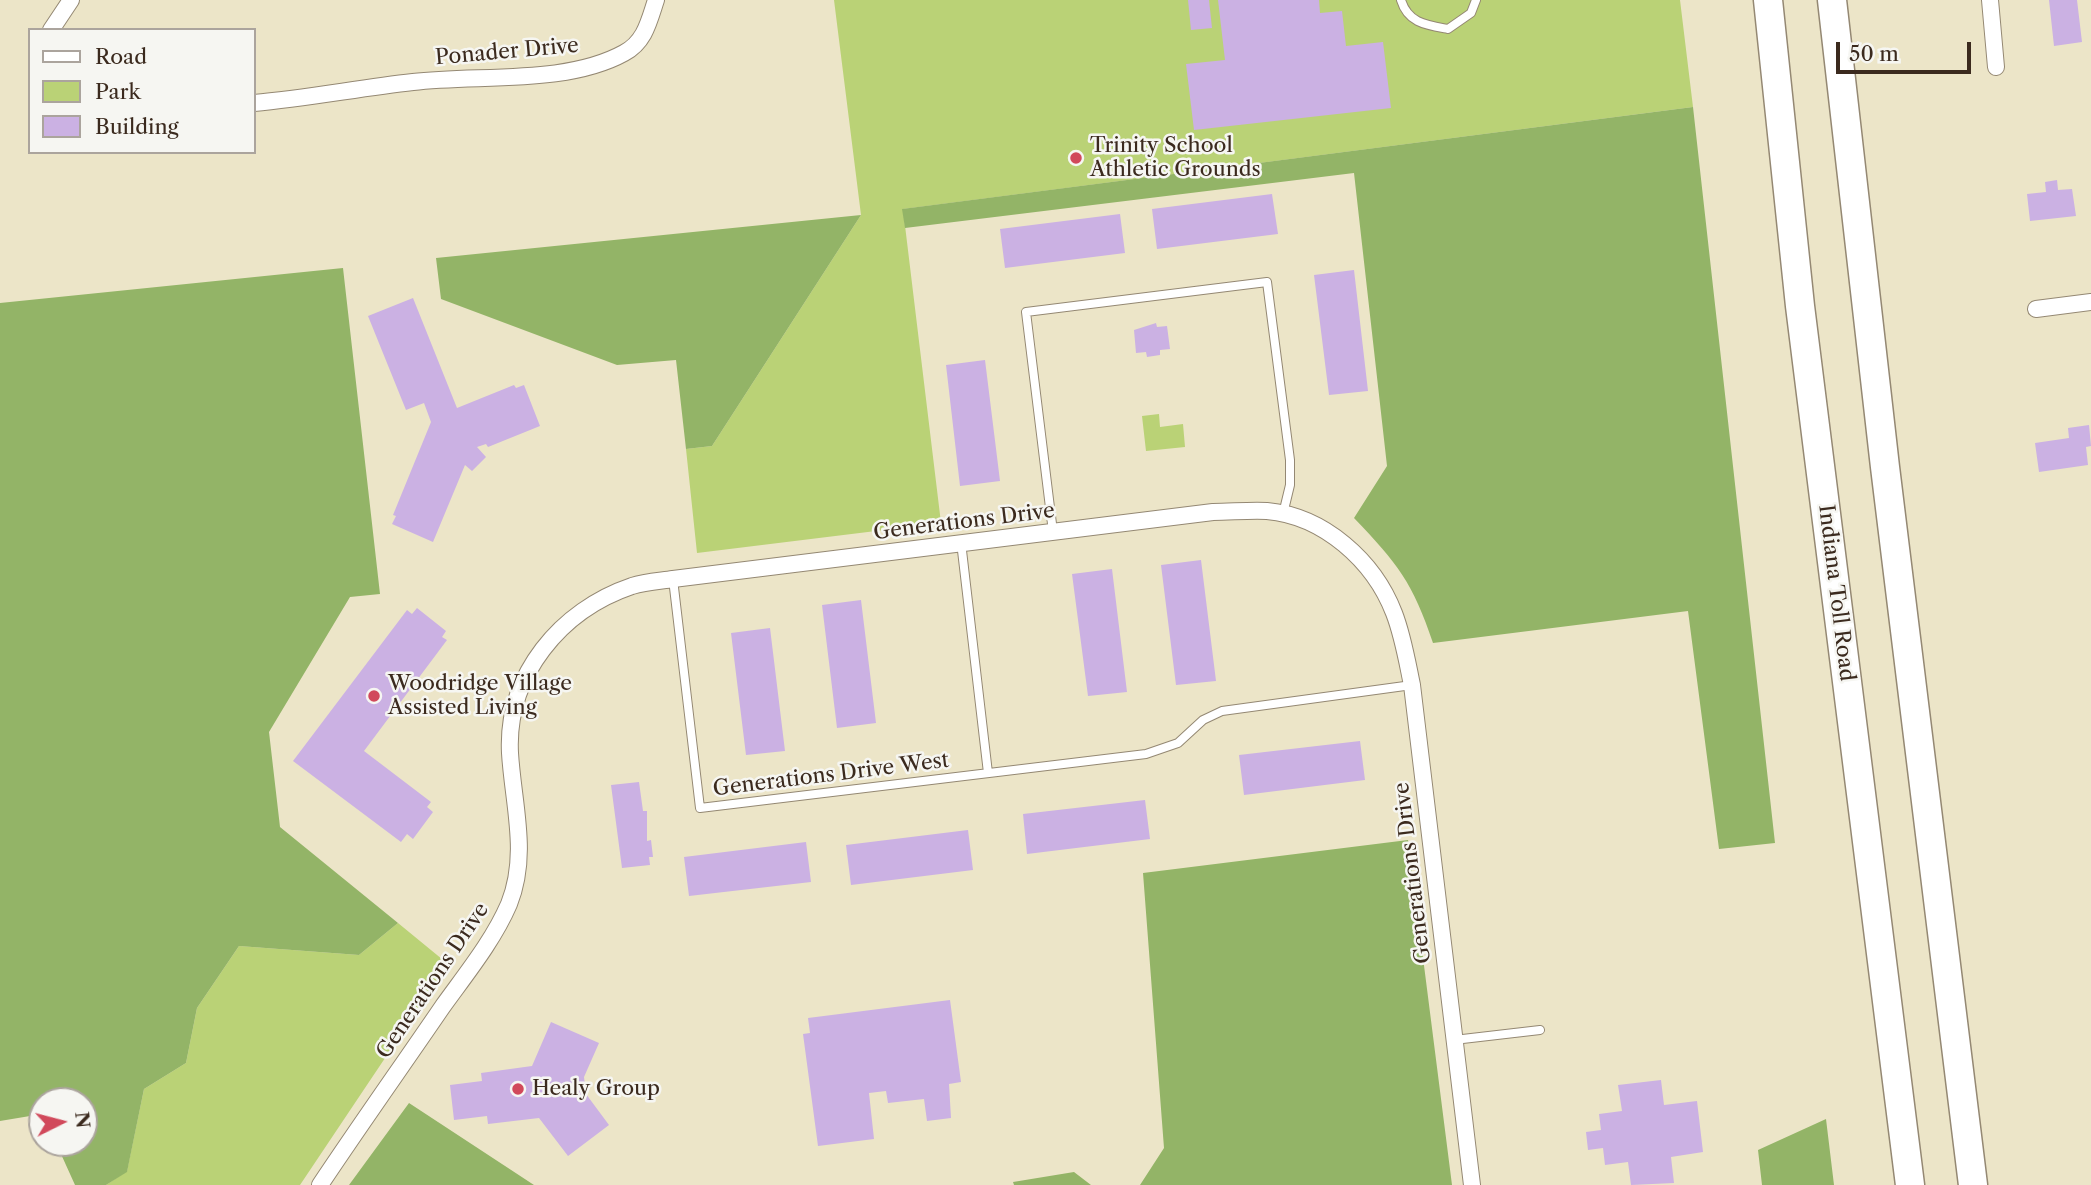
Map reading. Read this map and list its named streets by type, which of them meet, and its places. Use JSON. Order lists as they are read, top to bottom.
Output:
{
  "streets": {
    "highway": ["Indiana Toll Road"],
    "street": ["Ponader Drive", "Generations Drive"],
    "lane": ["Generations Drive West"]
  },
  "crossings": [
    ["Generations Drive", "Generations Drive West"]
  ],
  "places": ["Trinity School Athletic Grounds", "Woodridge Village Assisted Living", "Healy Group"],
  "legend": ["Road", "Park", "Building"],
  "scale_bar": "50 m",
  "north": "right"
}
